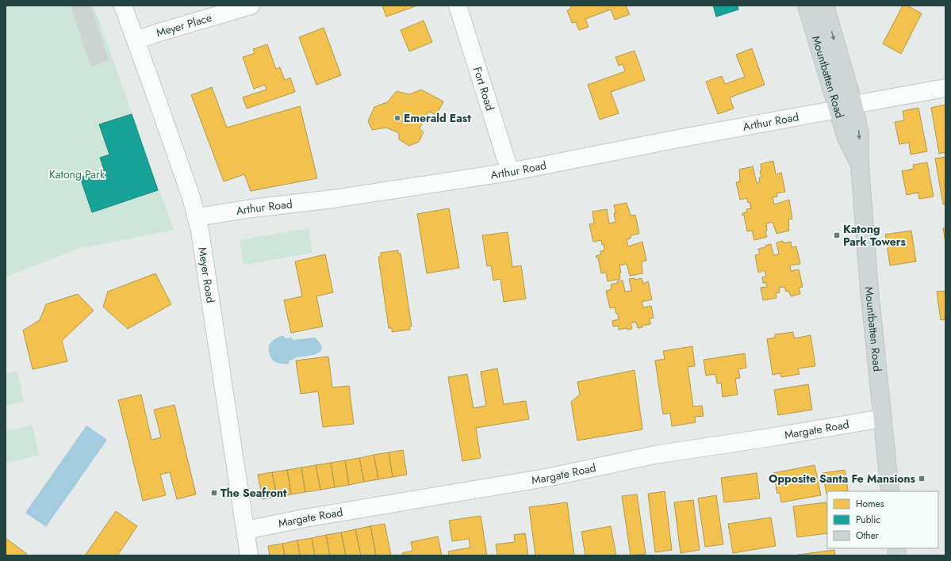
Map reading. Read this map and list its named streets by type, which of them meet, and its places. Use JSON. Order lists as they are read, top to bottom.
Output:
{
  "streets": {
    "main road": ["Mountbatten Road"],
    "street": [
      "Meyer Place",
      "Fort Road",
      "Arthur Road",
      "Meyer Road",
      "Margate Road"
    ]
  },
  "crossings": [
    ["Meyer Place", "Meyer Road"],
    ["Mountbatten Road", "Arthur Road"],
    ["Mountbatten Road", "Margate Road"],
    ["Fort Road", "Arthur Road"],
    ["Arthur Road", "Meyer Road"],
    ["Meyer Road", "Margate Road"]
  ],
  "parks": ["Katong Park"],
  "places": {
    "other": ["Emerald East"],
    "transit": ["Katong Park Towers", "Opposite Santa Fe Mansions", "The Seafront"]
  },
  "legend": ["Homes", "Public", "Other"]
}
